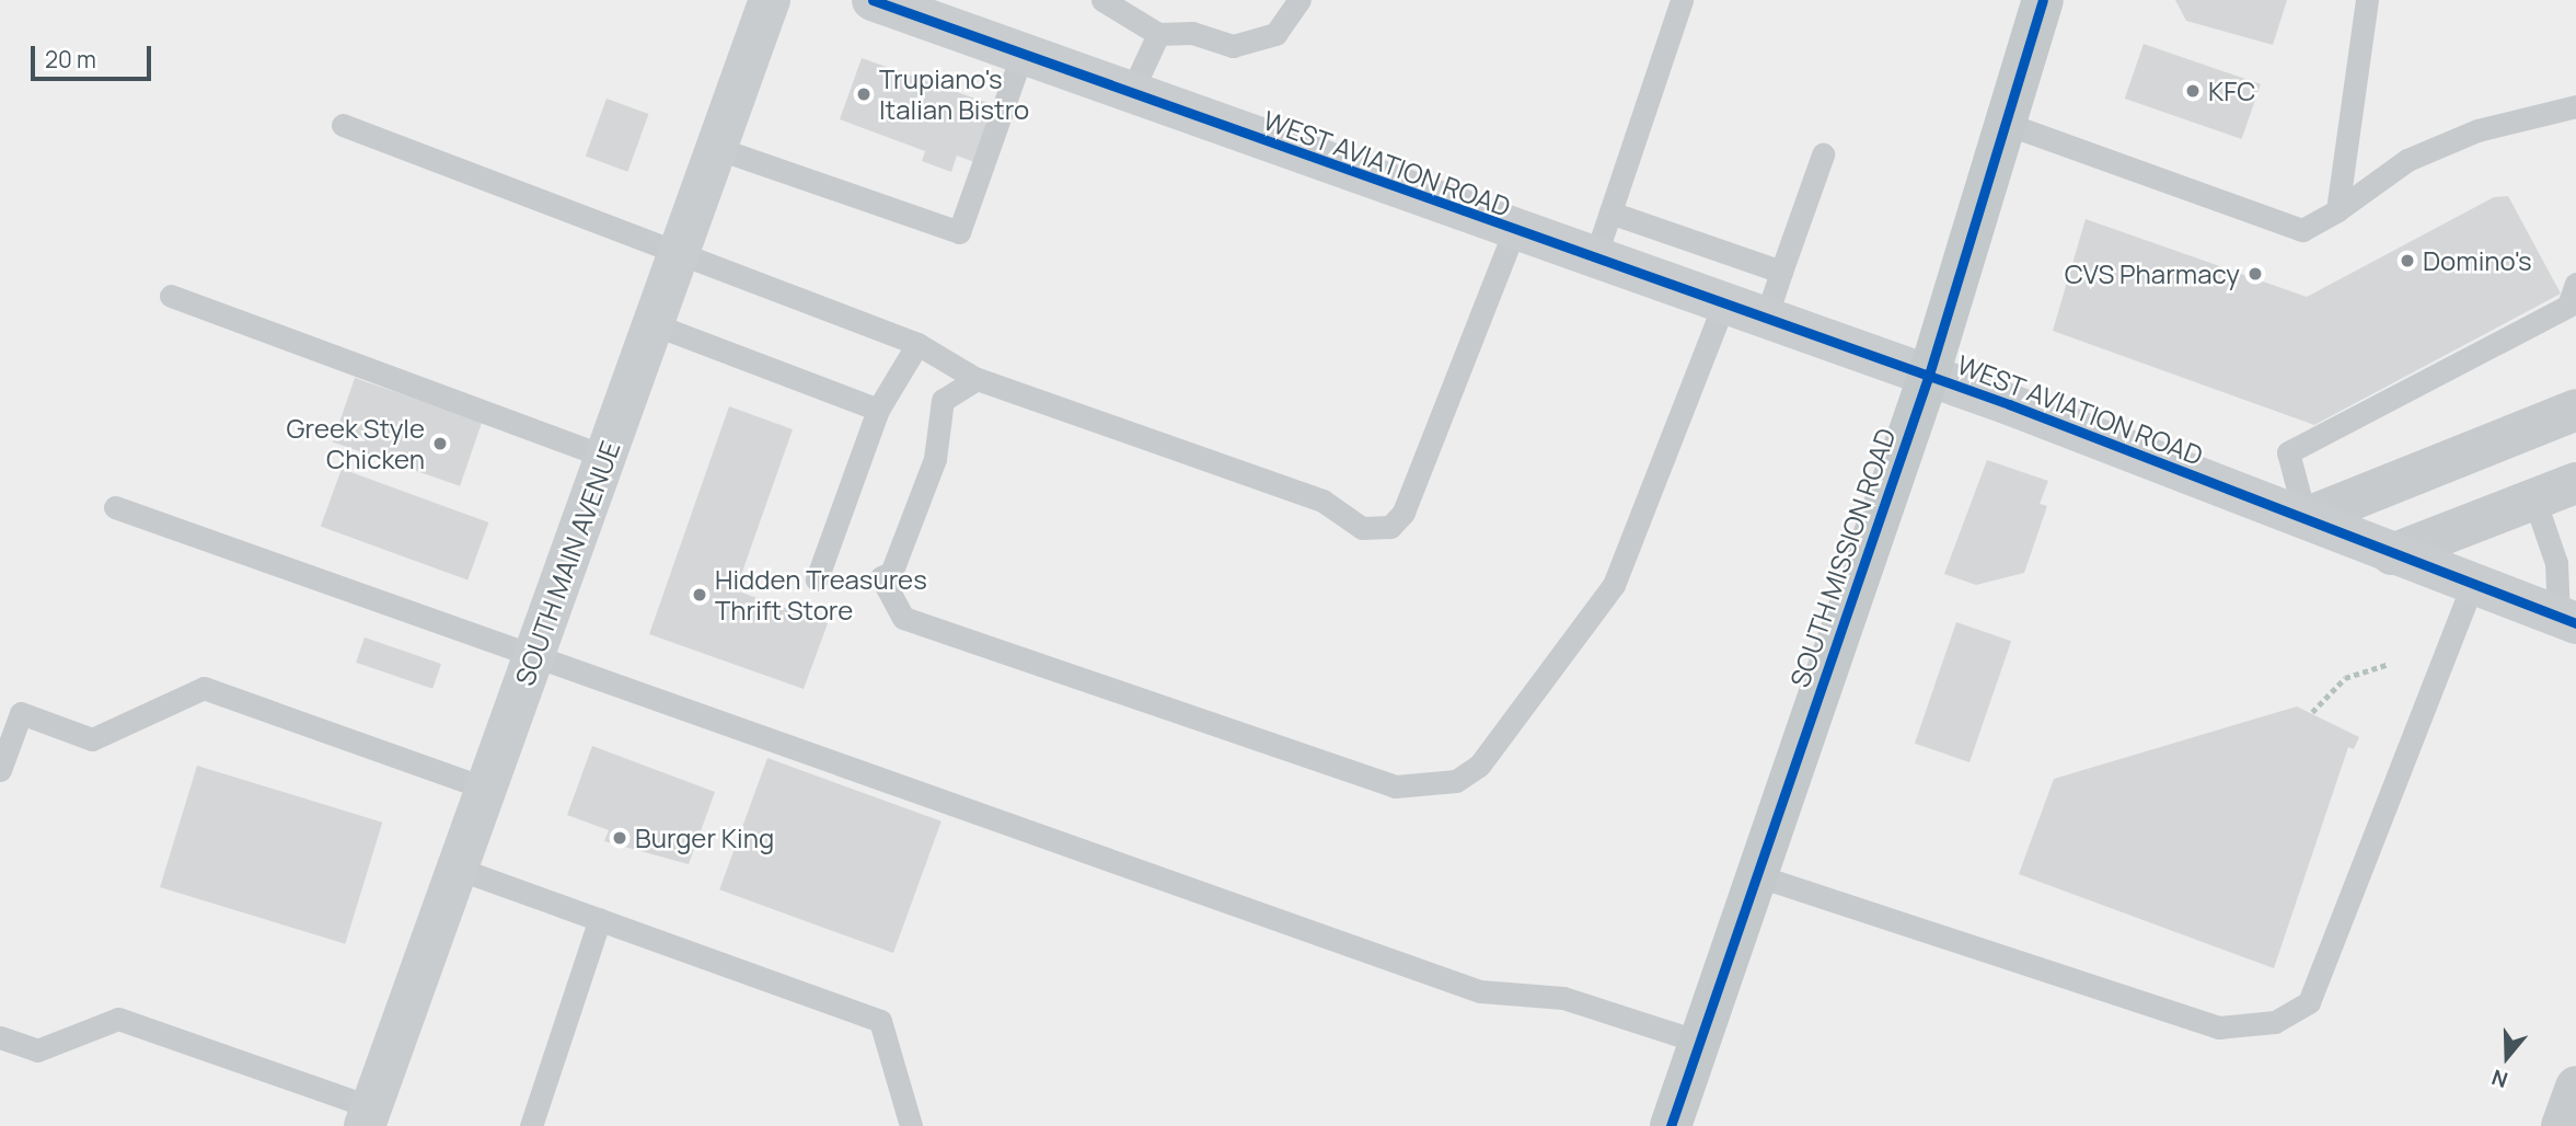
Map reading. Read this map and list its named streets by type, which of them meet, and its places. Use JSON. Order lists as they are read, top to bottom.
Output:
{
  "streets": {
    "main road": ["SOUTH MISSION ROAD"],
    "street": ["WEST AVIATION ROAD", "SOUTH MAIN AVENUE"]
  },
  "crossings": [
    ["WEST AVIATION ROAD", "SOUTH MISSION ROAD"]
  ],
  "places": [
    "KFC",
    "Trupiano's Italian Bistro",
    "Domino's",
    "CVS Pharmacy",
    "Greek Style Chicken",
    "Hidden Treasures Thrift Store",
    "Burger King"
  ],
  "scale_bar": "20 m",
  "north": "bottom"
}
